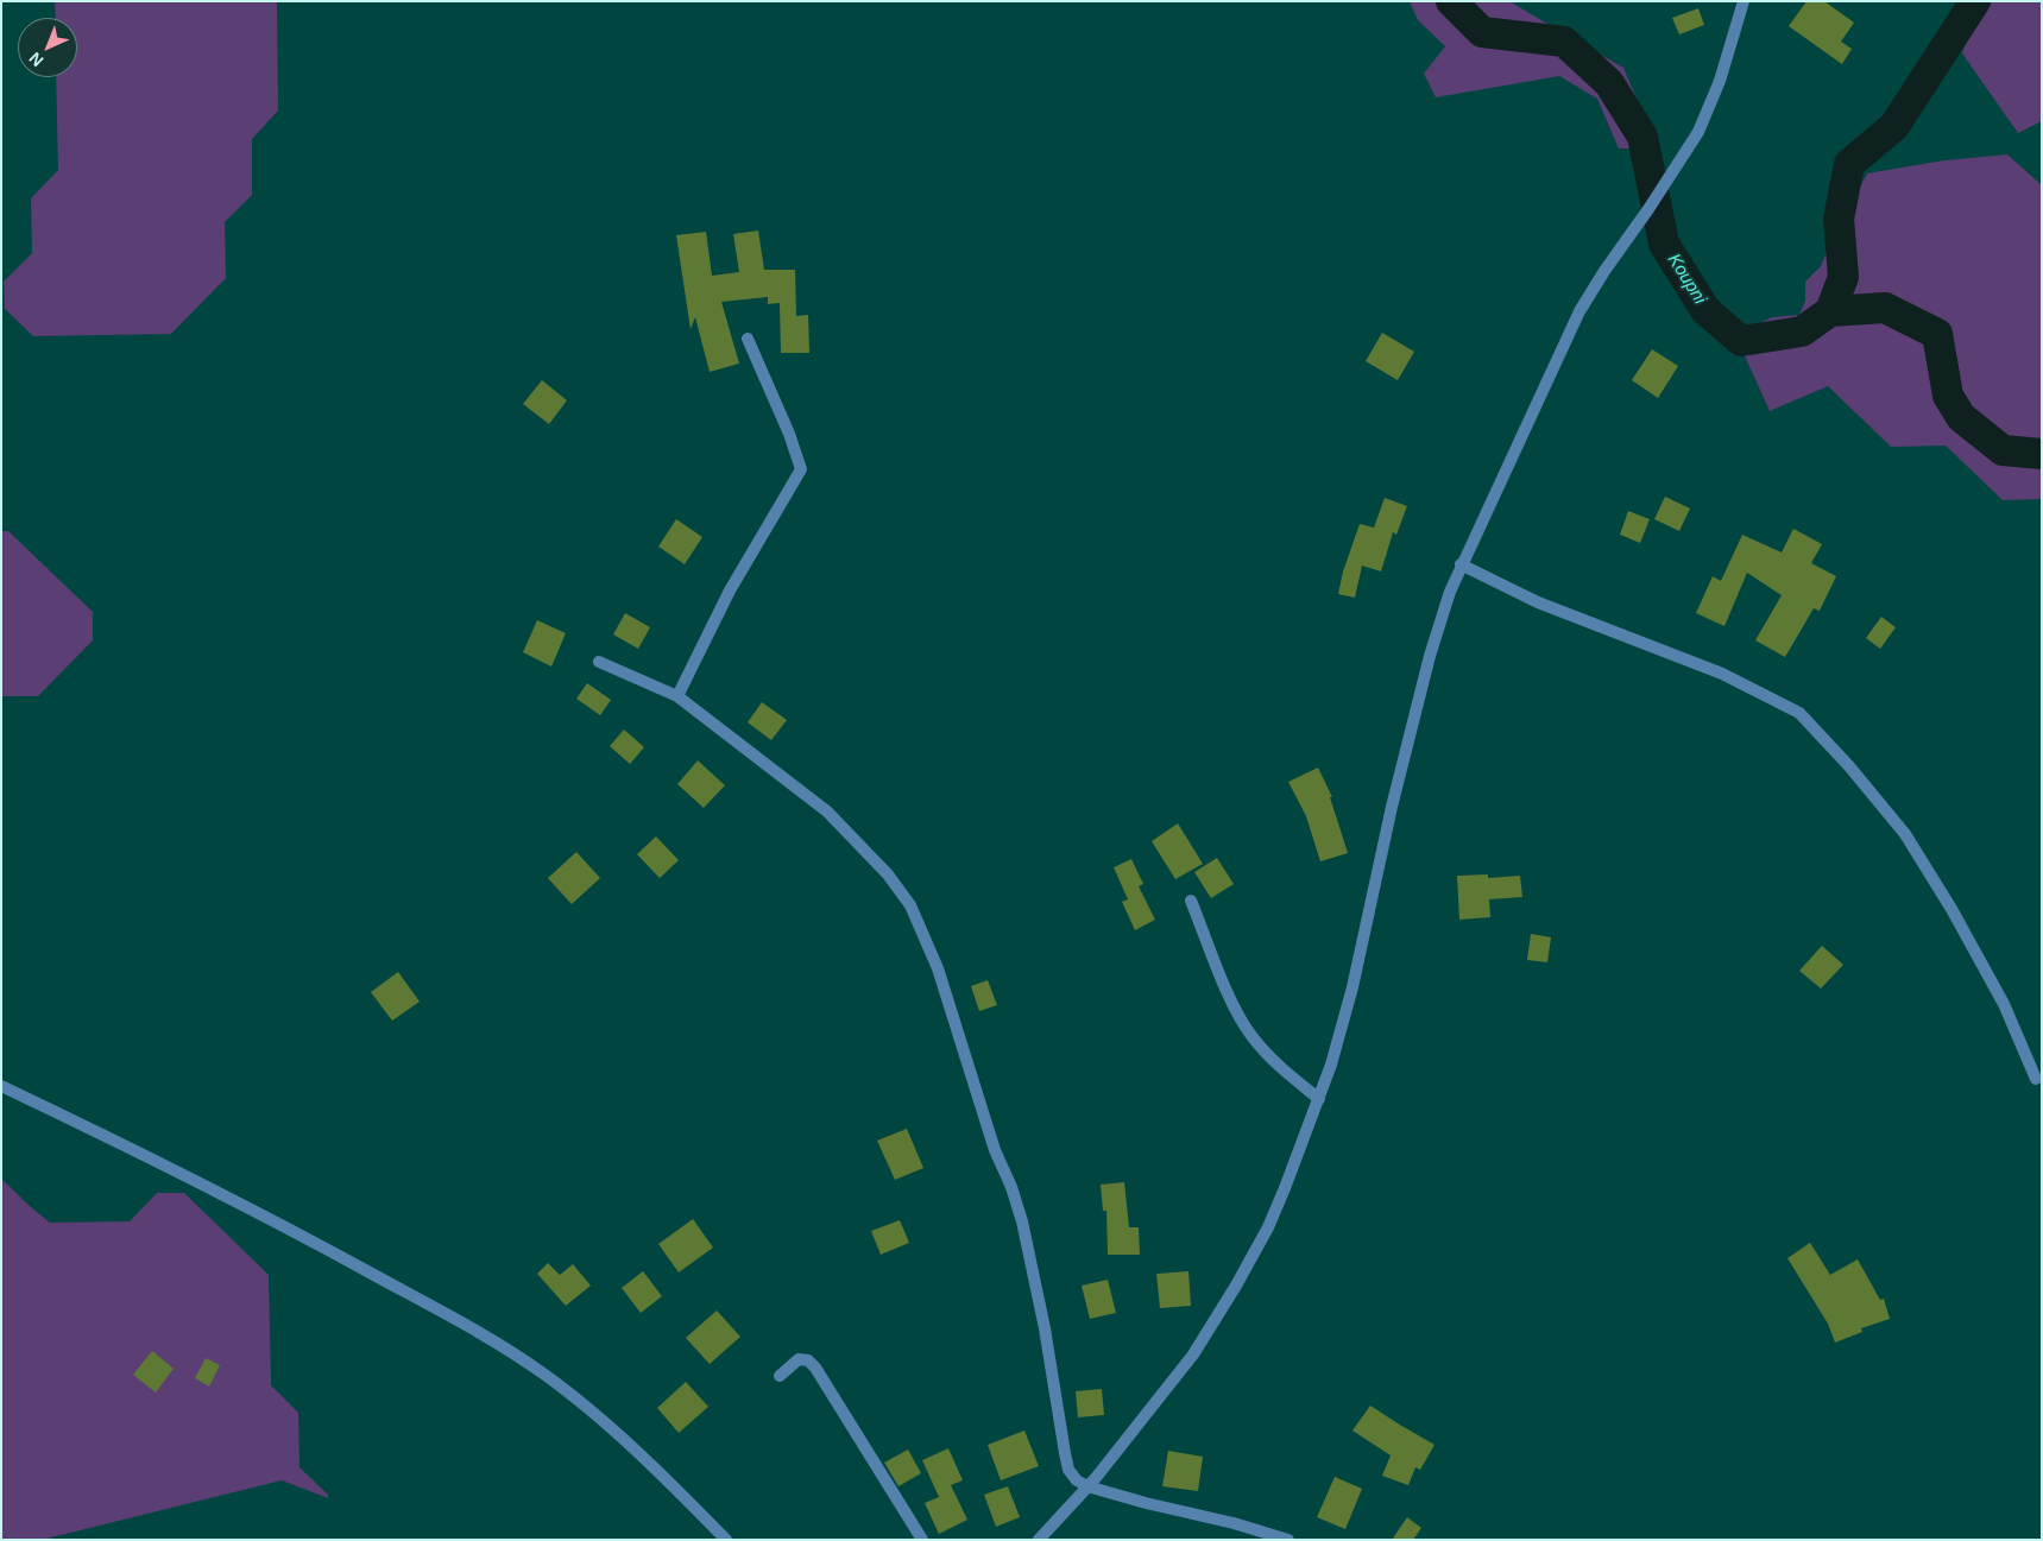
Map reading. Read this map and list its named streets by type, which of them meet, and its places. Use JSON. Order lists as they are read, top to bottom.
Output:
{
  "water": ["Koupni"],
  "north": "bottom left"
}
